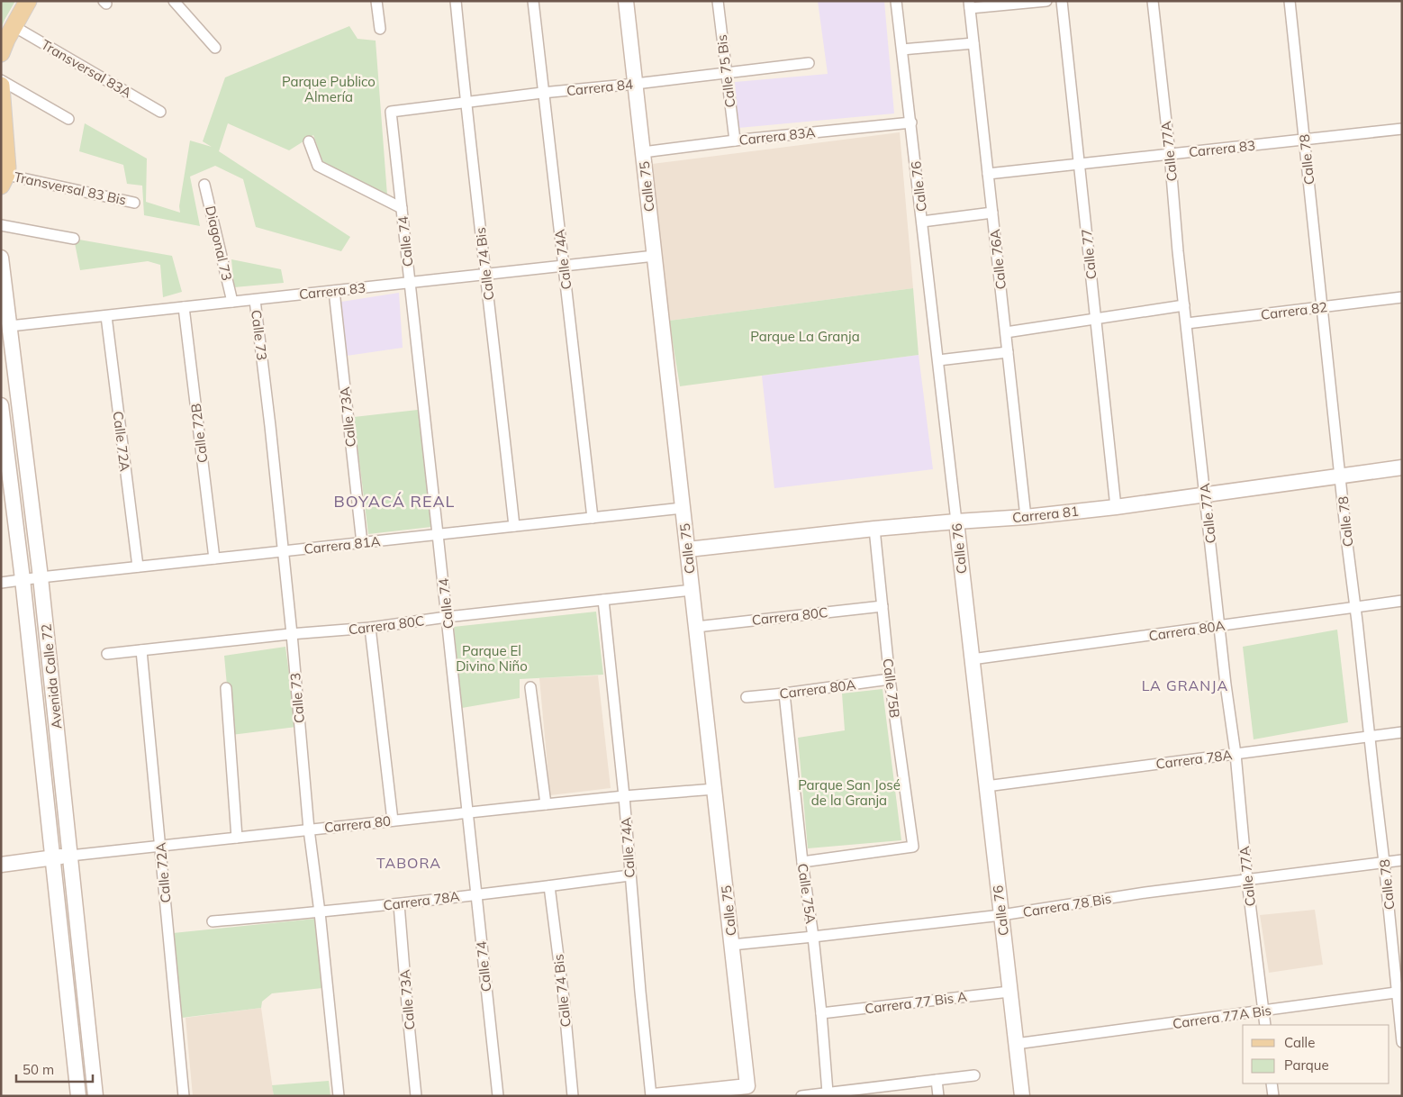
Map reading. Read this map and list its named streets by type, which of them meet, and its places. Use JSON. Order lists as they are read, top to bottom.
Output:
{
  "streets": {
    "street": [
      "Transversal 83A",
      "Calle 75 Bis",
      "Carrera 84",
      "Carrera 83A",
      "Carrera 83",
      "Calle 77A",
      "Calle 78",
      "Calle 75",
      "Calle 76",
      "Transversal 83 Bis",
      "Calle 74",
      "Diagonal 73",
      "Calle 77",
      "Calle 74A",
      "Calle 76A",
      "Calle 74 Bis",
      "Carrera 82",
      "Calle 73",
      "Calle 73A",
      "Calle 72B",
      "Calle 72A",
      "Carrera 81",
      "Carrera 81A",
      "Carrera 80C",
      "Carrera 80A",
      "Avenida Calle 72",
      "Calle 75B",
      "Carrera 78A",
      "Carrera 80",
      "Calle 75A",
      "Carrera 78 Bis",
      "Carrera 77 Bis A",
      "Carrera 77A Bis"
    ]
  },
  "crossings": [
    ["Calle 75 Bis", "Carrera 84"],
    ["Calle 75 Bis", "Carrera 83A"],
    ["Carrera 84", "Calle 75"],
    ["Carrera 84", "Calle 74"],
    ["Carrera 84", "Calle 74A"],
    ["Carrera 84", "Calle 74 Bis"],
    ["Carrera 83A", "Calle 75"],
    ["Carrera 83A", "Calle 76"],
    ["Carrera 83", "Calle 77A"],
    ["Carrera 83", "Calle 78"],
    ["Carrera 83", "Calle 75"],
    ["Carrera 83", "Calle 74"],
    ["Carrera 83", "Diagonal 73"],
    ["Carrera 83", "Calle 77"],
    ["Carrera 83", "Calle 74A"],
    ["Carrera 83", "Calle 76A"],
    ["Carrera 83", "Calle 74 Bis"],
    ["Carrera 83", "Calle 73"],
    ["Carrera 83", "Calle 73A"],
    ["Carrera 83", "Calle 72B"],
    ["Carrera 83", "Calle 72A"],
    ["Carrera 83", "Avenida Calle 72"],
    ["Calle 77A", "Carrera 82"],
    ["Calle 77A", "Carrera 81"],
    ["Calle 77A", "Carrera 80A"],
    ["Calle 77A", "Carrera 78A"],
    ["Calle 77A", "Carrera 78 Bis"],
    ["Calle 77A", "Carrera 77A Bis"],
    ["Calle 78", "Carrera 82"],
    ["Calle 78", "Carrera 81"],
    ["Calle 78", "Carrera 80A"],
    ["Calle 78", "Carrera 78A"],
    ["Calle 78", "Carrera 78 Bis"],
    ["Calle 78", "Carrera 77A Bis"],
    ["Calle 75", "Carrera 81"],
    ["Calle 75", "Carrera 81A"],
    ["Calle 75", "Carrera 80C"],
    ["Calle 75", "Carrera 80"],
    ["Calle 75", "Carrera 78 Bis"],
    ["Calle 76", "Carrera 81"],
    ["Calle 76", "Carrera 80A"],
    ["Calle 76", "Carrera 78A"],
    ["Calle 76", "Carrera 78 Bis"],
    ["Calle 76", "Carrera 77 Bis A"],
    ["Calle 76", "Carrera 77A Bis"],
    ["Calle 74", "Carrera 81A"],
    ["Calle 74", "Carrera 80C"],
    ["Calle 74", "Carrera 78A"],
    ["Calle 74", "Carrera 80"],
    ["Calle 77", "Carrera 81"],
    ["Calle 74A", "Carrera 81A"],
    ["Calle 74A", "Carrera 80C"],
    ["Calle 74A", "Carrera 78A"],
    ["Calle 74A", "Carrera 80"],
    ["Calle 76A", "Carrera 81"],
    ["Calle 74 Bis", "Carrera 81A"],
    ["Calle 74 Bis", "Carrera 78A"],
    ["Calle 73", "Carrera 81A"],
    ["Calle 73", "Carrera 80C"],
    ["Calle 73", "Carrera 78A"],
    ["Calle 73", "Carrera 80"],
    ["Calle 73A", "Carrera 81A"],
    ["Calle 73A", "Carrera 78A"],
    ["Calle 72B", "Carrera 81A"],
    ["Calle 72A", "Carrera 81A"],
    ["Calle 72A", "Carrera 80C"],
    ["Calle 72A", "Carrera 80"],
    ["Carrera 81", "Calle 75B"],
    ["Carrera 81A", "Avenida Calle 72"],
    ["Carrera 80C", "Calle 75B"],
    ["Carrera 80A", "Calle 75B"],
    ["Carrera 80A", "Calle 75A"],
    ["Avenida Calle 72", "Carrera 80"],
    ["Calle 75B", "Calle 75A"],
    ["Calle 75A", "Carrera 78 Bis"],
    ["Calle 75A", "Carrera 77 Bis A"]
  ],
  "districts": ["BOYACÁ REAL", "LA GRANJA", "TABORA"],
  "parks": [
    "Parque Publico Almería",
    "Parque La Granja",
    "Parque El Divino Niño",
    "Parque San José de la Granja"
  ],
  "legend": ["Calle", "Parque"],
  "scale_bar": "50 m"
}
